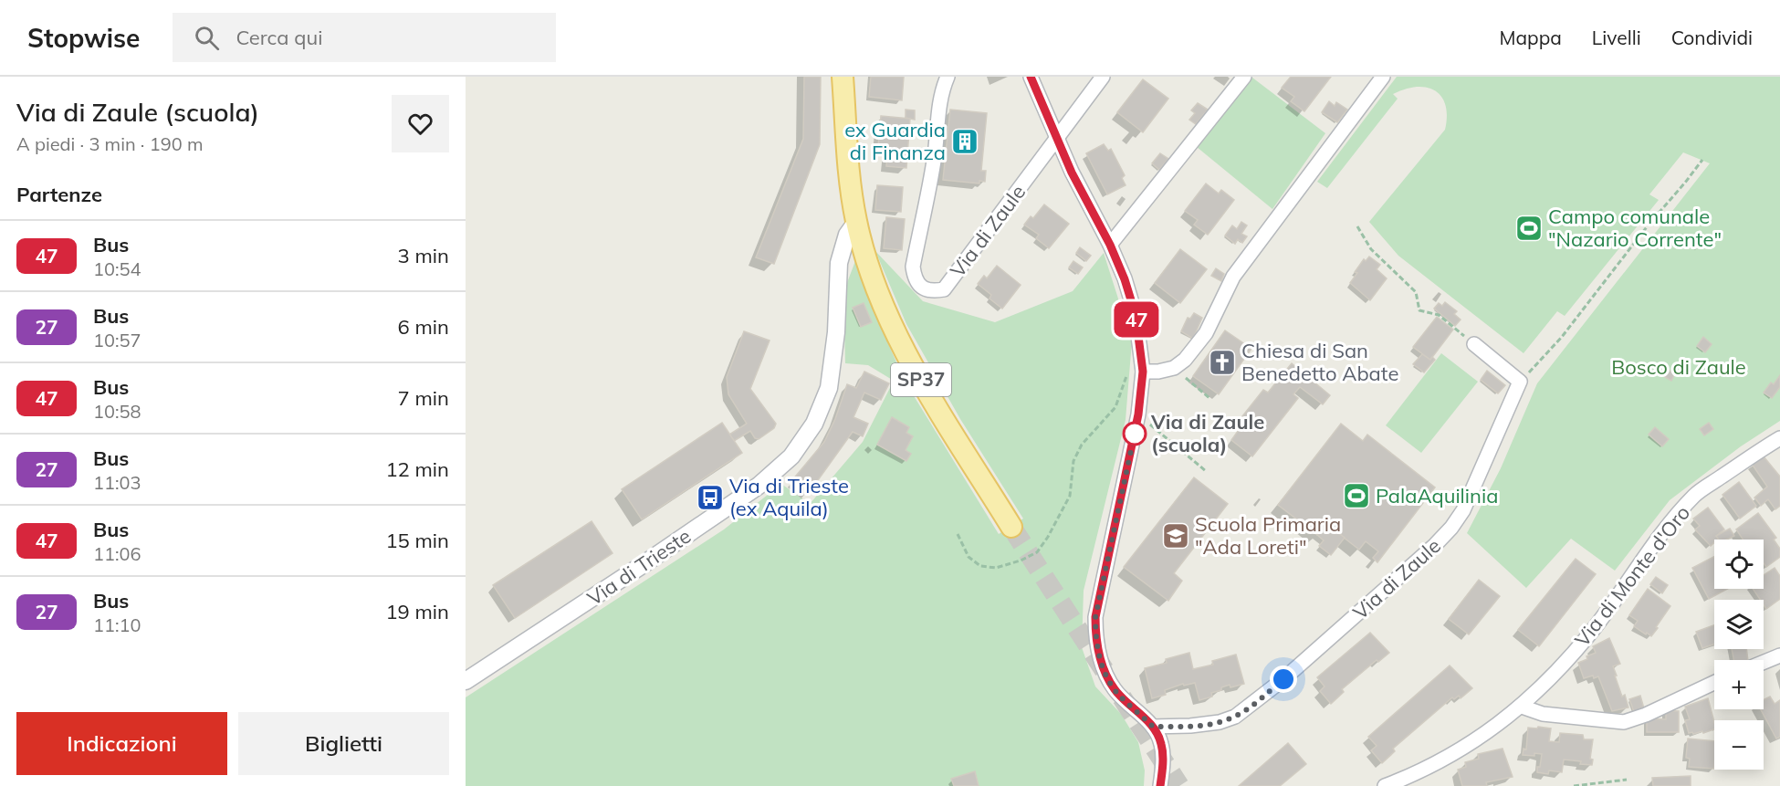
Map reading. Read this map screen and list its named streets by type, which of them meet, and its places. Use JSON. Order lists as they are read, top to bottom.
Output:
{
  "streets": {
    "main road": ["SP37"],
    "street": ["Via di Zaule", "Via di Trieste", "Via di Monte d'Oro"]
  },
  "crossings": [
    ["SP37", "Via di Trieste"]
  ],
  "parks": ["Bosco di Zaule"],
  "places": {
    "building": ["ex Guardia di Finanza"],
    "sports": ["Campo comunale \"Nazario Corrente\"", "PalaAquilinia"],
    "church": ["Chiesa di San Benedetto Abate"],
    "other": ["Via di Zaule (scuola)"],
    "bus stop": ["Via di Trieste (ex Aquila)"],
    "school or university": ["Scuola Primaria \"Ada Loreti\""]
  },
  "lines": ["bus line 47"],
  "page": {
    "header": "Stopwise",
    "search": "Cerca qui",
    "nav": ["Mappa", "Livelli", "Condividi"],
    "heading": [
      ["Via di Zaule (scuola)", "A piedi · 3 min · 190 m"],
      "Partenze"
    ],
    "on_map": "47",
    "list": [
      {
        "mark": "47",
        "name": "Bus",
        "note": "10:54",
        "value": "3 min"
      },
      {
        "mark": "27",
        "name": "Bus",
        "note": "10:57",
        "value": "6 min"
      },
      {
        "mark": "47",
        "name": "Bus",
        "note": "10:58",
        "value": "7 min"
      },
      {
        "mark": "27",
        "name": "Bus",
        "note": "11:03",
        "value": "12 min"
      },
      {
        "mark": "47",
        "name": "Bus",
        "note": "11:06",
        "value": "15 min"
      },
      {
        "mark": "27",
        "name": "Bus",
        "note": "11:10",
        "value": "19 min"
      }
    ],
    "map_buttons": ["+", "−"],
    "buttons": ["Indicazioni", "Biglietti"]
  }
}
